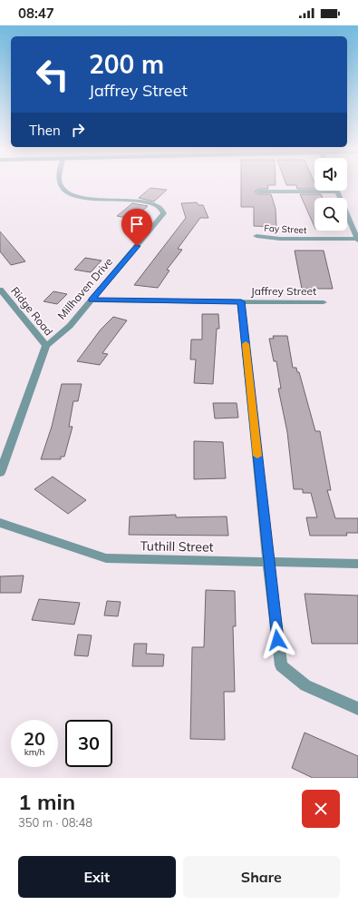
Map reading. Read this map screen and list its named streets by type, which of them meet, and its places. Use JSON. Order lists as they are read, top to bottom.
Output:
{
  "streets": {
    "street": [
      "Fay Street",
      "Millhaven Drive",
      "Jaffrey Street",
      "Ridge Road",
      "Tuthill Street"
    ]
  },
  "crossings": [
    ["Millhaven Drive", "Jaffrey Street"],
    ["Millhaven Drive", "Ridge Road"]
  ],
  "page": {
    "status": "08:47",
    "turn": ["200 m", "Jaffrey Street"],
    "then": "Then",
    "speed": "20 km/h",
    "limit": "30",
    "heading": ["1 min", "350 m · 08:48"],
    "buttons": ["Exit", "Share"]
  }
}
